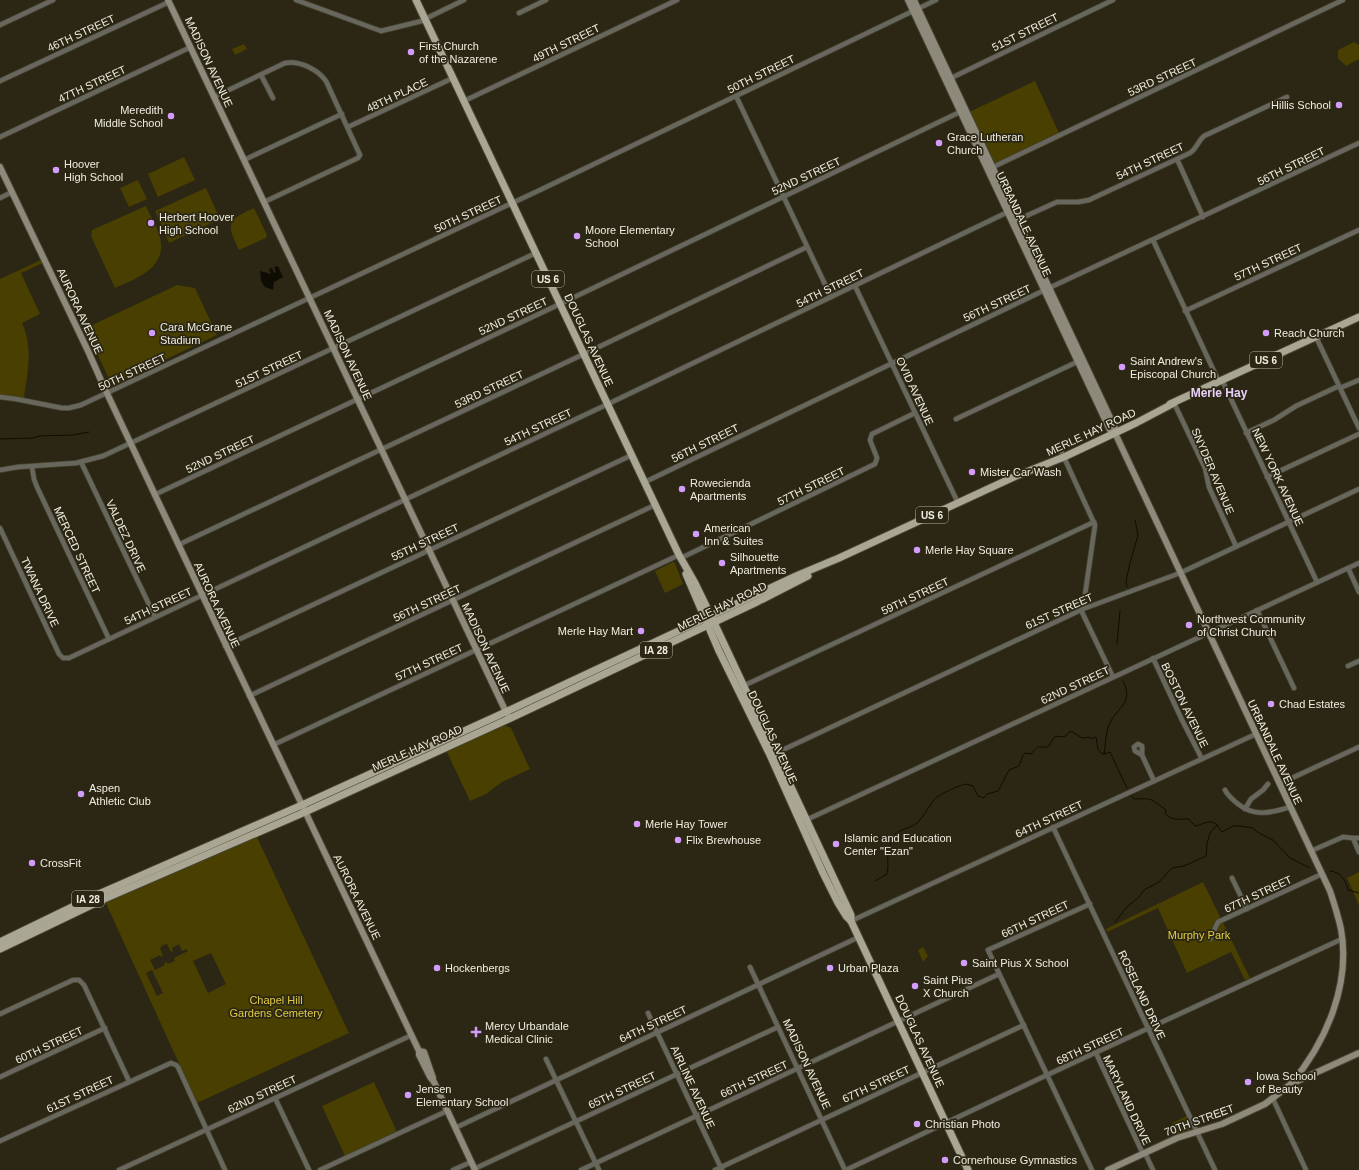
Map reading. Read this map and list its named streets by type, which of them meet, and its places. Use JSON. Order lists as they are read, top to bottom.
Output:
{
  "streets": {
    "main road": [
      "US 6",
      "DOUGLAS AVENUE",
      "MERLE HAY ROAD",
      "IA 28"
    ],
    "street": [
      "51ST STREET",
      "46TH STREET",
      "49TH STREET",
      "MADISON AVENUE",
      "50TH STREET",
      "53RD STREET",
      "47TH STREET",
      "48TH PLACE",
      "54TH STREET",
      "56TH STREET",
      "52ND STREET",
      "URBANDALE AVENUE",
      "57TH STREET",
      "AURORA AVENUE",
      "OVID AVENUE",
      "SNYDER AVENUE",
      "NEW YORK AVENUE",
      "VALDEZ DRIVE",
      "55TH STREET",
      "MERCED STREET",
      "TWANA DRIVE",
      "59TH STREET",
      "61ST STREET",
      "62ND STREET",
      "BOSTON AVENUE",
      "64TH STREET",
      "67TH STREET",
      "66TH STREET",
      "ROSELAND DRIVE",
      "60TH STREET",
      "68TH STREET",
      "AIRLINE AVENUE",
      "65TH STREET",
      "MARYLAND DRIVE",
      "70TH STREET"
    ]
  },
  "crossings": [
    ["51ST STREET", "MADISON AVENUE"],
    ["51ST STREET", "URBANDALE AVENUE"],
    ["51ST STREET", "AURORA AVENUE"],
    ["51ST STREET", "DOUGLAS AVENUE"],
    ["51ST STREET", "VALDEZ DRIVE"],
    ["51ST STREET", "MERCED STREET"],
    ["46TH STREET", "MADISON AVENUE"],
    ["49TH STREET", "DOUGLAS AVENUE"],
    ["MADISON AVENUE", "50TH STREET"],
    ["MADISON AVENUE", "53RD STREET"],
    ["MADISON AVENUE", "47TH STREET"],
    ["MADISON AVENUE", "54TH STREET"],
    ["MADISON AVENUE", "56TH STREET"],
    ["MADISON AVENUE", "52ND STREET"],
    ["MADISON AVENUE", "57TH STREET"],
    ["MADISON AVENUE", "MERLE HAY ROAD"],
    ["MADISON AVENUE", "55TH STREET"],
    ["MADISON AVENUE", "64TH STREET"],
    ["MADISON AVENUE", "67TH STREET"],
    ["MADISON AVENUE", "66TH STREET"],
    ["MADISON AVENUE", "68TH STREET"],
    ["MADISON AVENUE", "65TH STREET"],
    ["50TH STREET", "URBANDALE AVENUE"],
    ["50TH STREET", "AURORA AVENUE"],
    ["50TH STREET", "DOUGLAS AVENUE"],
    ["53RD STREET", "URBANDALE AVENUE"],
    ["53RD STREET", "AURORA AVENUE"],
    ["53RD STREET", "DOUGLAS AVENUE"],
    ["48TH PLACE", "DOUGLAS AVENUE"],
    ["54TH STREET", "URBANDALE AVENUE"],
    ["54TH STREET", "AURORA AVENUE"],
    ["54TH STREET", "DOUGLAS AVENUE"],
    ["54TH STREET", "OVID AVENUE"],
    ["54TH STREET", "VALDEZ DRIVE"],
    ["54TH STREET", "MERCED STREET"],
    ["54TH STREET", "TWANA DRIVE"],
    ["56TH STREET", "URBANDALE AVENUE"],
    ["56TH STREET", "AURORA AVENUE"],
    ["56TH STREET", "DOUGLAS AVENUE"],
    ["56TH STREET", "OVID AVENUE"],
    ["56TH STREET", "NEW YORK AVENUE"],
    ["52ND STREET", "URBANDALE AVENUE"],
    ["52ND STREET", "AURORA AVENUE"],
    ["52ND STREET", "DOUGLAS AVENUE"],
    ["URBANDALE AVENUE", "MERLE HAY ROAD"],
    ["URBANDALE AVENUE", "61ST STREET"],
    ["URBANDALE AVENUE", "62ND STREET"],
    ["URBANDALE AVENUE", "64TH STREET"],
    ["URBANDALE AVENUE", "67TH STREET"],
    ["URBANDALE AVENUE", "68TH STREET"],
    ["URBANDALE AVENUE", "70TH STREET"],
    ["57TH STREET", "AURORA AVENUE"],
    ["57TH STREET", "DOUGLAS AVENUE"],
    ["57TH STREET", "OVID AVENUE"],
    ["57TH STREET", "NEW YORK AVENUE"],
    ["AURORA AVENUE", "MERLE HAY ROAD"],
    ["AURORA AVENUE", "55TH STREET"],
    ["AURORA AVENUE", "62ND STREET"],
    ["AURORA AVENUE", "64TH STREET"],
    ["AURORA AVENUE", "65TH STREET"],
    ["DOUGLAS AVENUE", "MERLE HAY ROAD"],
    ["DOUGLAS AVENUE", "55TH STREET"],
    ["DOUGLAS AVENUE", "59TH STREET"],
    ["DOUGLAS AVENUE", "61ST STREET"],
    ["DOUGLAS AVENUE", "62ND STREET"],
    ["DOUGLAS AVENUE", "64TH STREET"],
    ["DOUGLAS AVENUE", "67TH STREET"],
    ["DOUGLAS AVENUE", "66TH STREET"],
    ["DOUGLAS AVENUE", "68TH STREET"],
    ["OVID AVENUE", "MERLE HAY ROAD"],
    ["MERLE HAY ROAD", "SNYDER AVENUE"],
    ["MERLE HAY ROAD", "NEW YORK AVENUE"],
    ["SNYDER AVENUE", "61ST STREET"],
    ["NEW YORK AVENUE", "61ST STREET"],
    ["NEW YORK AVENUE", "62ND STREET"],
    ["61ST STREET", "62ND STREET"],
    ["62ND STREET", "BOSTON AVENUE"],
    ["BOSTON AVENUE", "64TH STREET"],
    ["64TH STREET", "ROSELAND DRIVE"],
    ["64TH STREET", "AIRLINE AVENUE"],
    ["67TH STREET", "AIRLINE AVENUE"],
    ["66TH STREET", "ROSELAND DRIVE"],
    ["66TH STREET", "AIRLINE AVENUE"],
    ["ROSELAND DRIVE", "68TH STREET"],
    ["ROSELAND DRIVE", "70TH STREET"],
    ["68TH STREET", "MARYLAND DRIVE"],
    ["AIRLINE AVENUE", "65TH STREET"],
    ["MARYLAND DRIVE", "70TH STREET"]
  ],
  "districts": ["Merle Hay"],
  "parks": ["Murphy Park", "Chapel Hill Gardens Cemetery"],
  "places": {
    "other": [
      "First Church of the Nazarene",
      "Hillis School",
      "Meredith Middle School",
      "Grace Lutheran Church",
      "Hoover High School",
      "Herbert Hoover High School",
      "Moore Elementary School",
      "Cara McGrane Stadium",
      "Reach Church",
      "Saint Andrew's Episcopal Church",
      "Mister Car Wash",
      "Rowecienda Apartments",
      "American Inn & Suites",
      "Merle Hay Square",
      "Silhouette Apartments",
      "Northwest Community of Christ Church",
      "Merle Hay Mart",
      "Chad Estates",
      "Aspen Athletic Club",
      "Merle Hay Tower",
      "Flix Brewhouse",
      "Islamic and Education Center \"Ezan\"",
      "CrossFit",
      "Saint Pius X School",
      "Hockenbergs",
      "Urban Plaza",
      "Saint Pius X Church",
      "Iowa School of Beauty",
      "Jensen Elementary School",
      "Christian Photo",
      "Cornerhouse Gymnastics"
    ],
    "health": ["Mercy Urbandale Medical Clinic"]
  }
}
